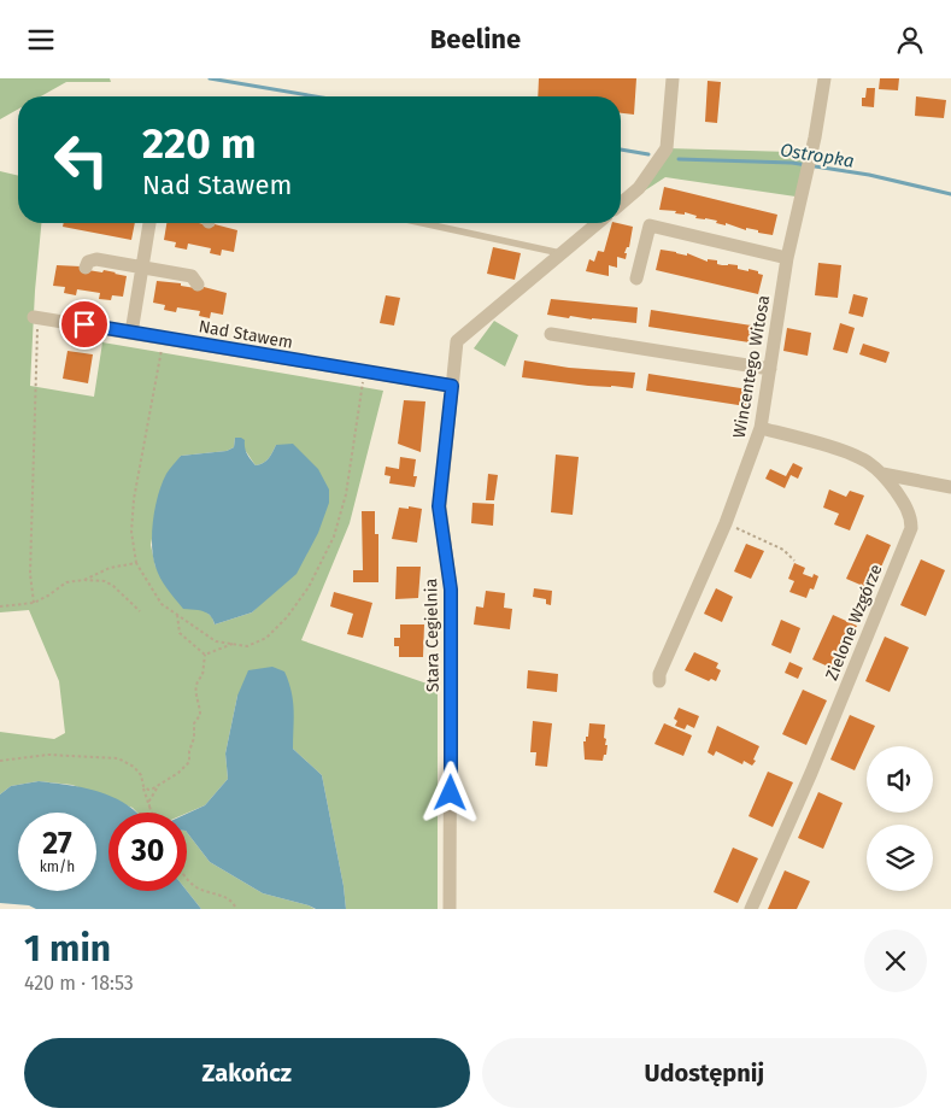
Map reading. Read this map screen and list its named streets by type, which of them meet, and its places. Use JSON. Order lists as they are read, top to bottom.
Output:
{
  "streets": {
    "street": [
      "Nad Stawem",
      "Wincentego Witosa",
      "Zielone Wzgórze",
      "Stara Cegielnia"
    ]
  },
  "crossings": [
    ["Nad Stawem", "Stara Cegielnia"],
    ["Wincentego Witosa", "Zielone Wzgórze"]
  ],
  "water": ["Ostropka"],
  "page": {
    "header": "Beeline",
    "turn": ["220 m", "Nad Stawem"],
    "speed": "27 km/h",
    "limit": "30",
    "heading": ["1 min", "420 m · 18:53"],
    "buttons": ["Zakończ", "Udostępnij"]
  }
}
